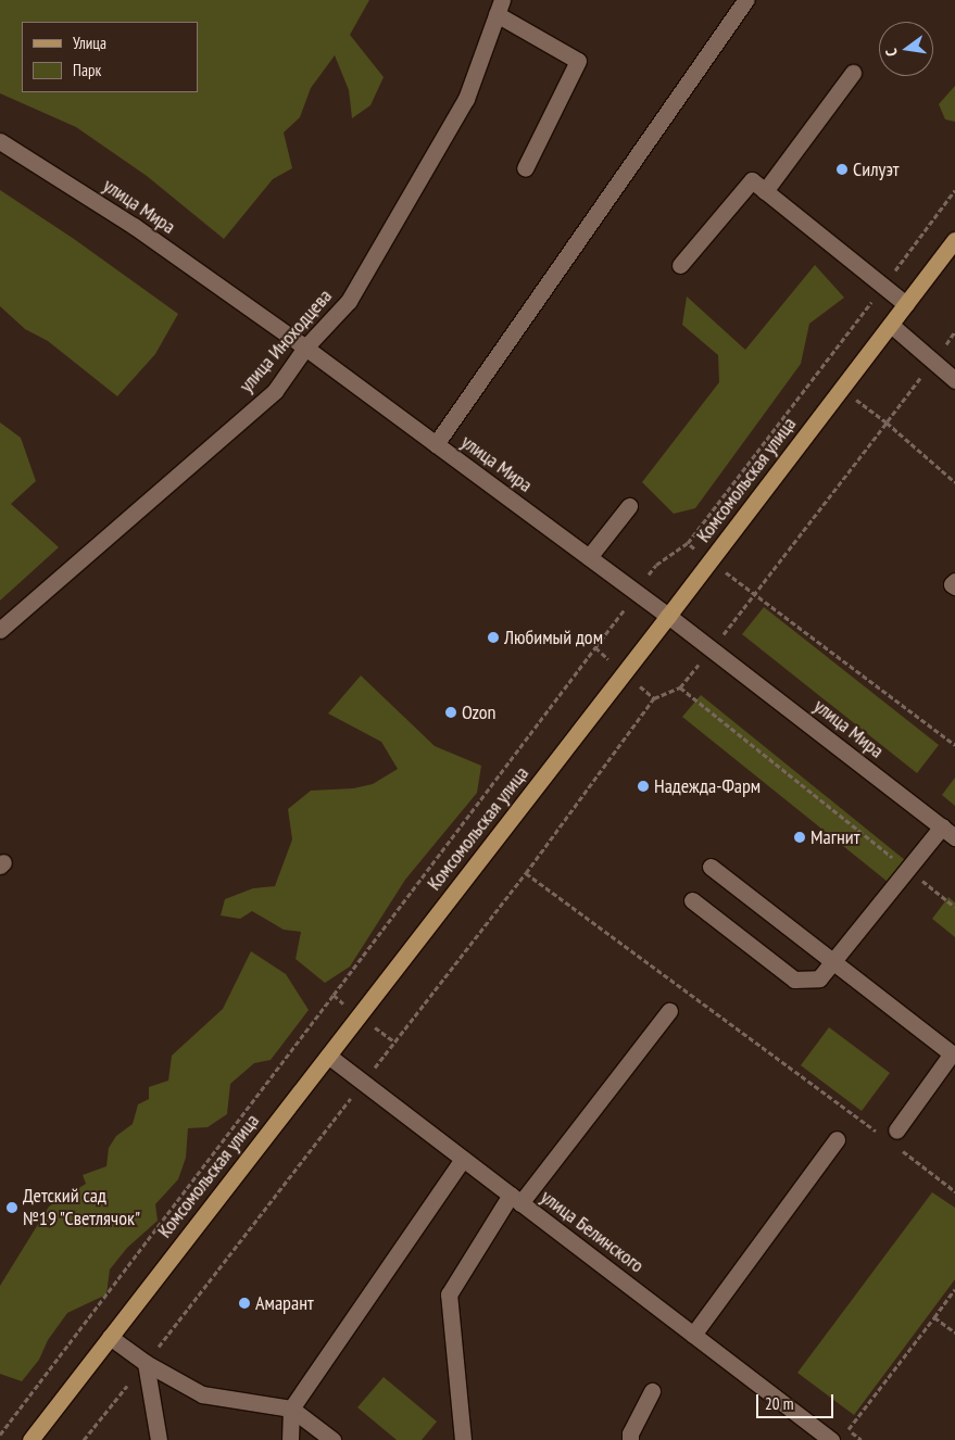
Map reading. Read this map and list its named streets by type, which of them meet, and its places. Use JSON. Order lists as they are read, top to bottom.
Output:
{
  "streets": {
    "main road": ["Комсомольская улица"],
    "street": ["улица Мира", "улица Иноходцева", "улица Белинского"]
  },
  "crossings": [
    ["улица Мира", "улица Иноходцева"],
    ["улица Мира", "Комсомольская улица"],
    ["Комсомольская улица", "улица Белинского"]
  ],
  "places": [
    "Силуэт",
    "Любимый дом",
    "Ozon",
    "Надежда-Фарм",
    "Магнит",
    "Детский сад №19 \"Светлячок\"",
    "Амарант"
  ],
  "legend": ["Улица", "Парк"],
  "scale_bar": "20 m",
  "north": "left"
}
